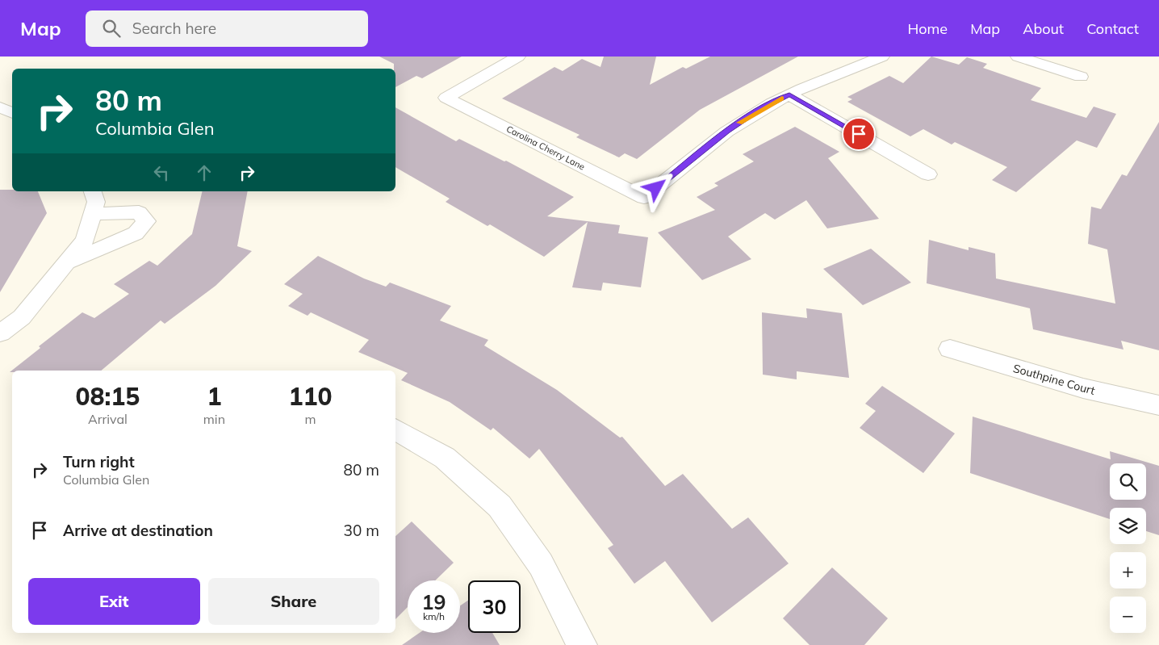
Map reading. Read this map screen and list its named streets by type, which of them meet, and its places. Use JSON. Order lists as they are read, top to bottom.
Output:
{
  "streets": {
    "street": ["Carolina Cherry Lane", "Southpine Court"]
  },
  "page": {
    "header": "Map",
    "search": "Search here",
    "nav": [
      "Home",
      "Map",
      "About",
      "Contact"
    ],
    "turn": ["80 m", "Columbia Glen"],
    "eta": [
      "08:15",
      "Arrival",
      "1",
      "min",
      "110",
      "m"
    ],
    "list": [
      {
        "name": "Turn right",
        "note": "Columbia Glen",
        "value": "80 m"
      },
      {
        "name": "Arrive at destination",
        "value": "30 m"
      }
    ],
    "map_buttons": ["+", "−"],
    "buttons": ["Exit", "Share"],
    "speed": "19 km/h",
    "limit": "30"
  }
}
